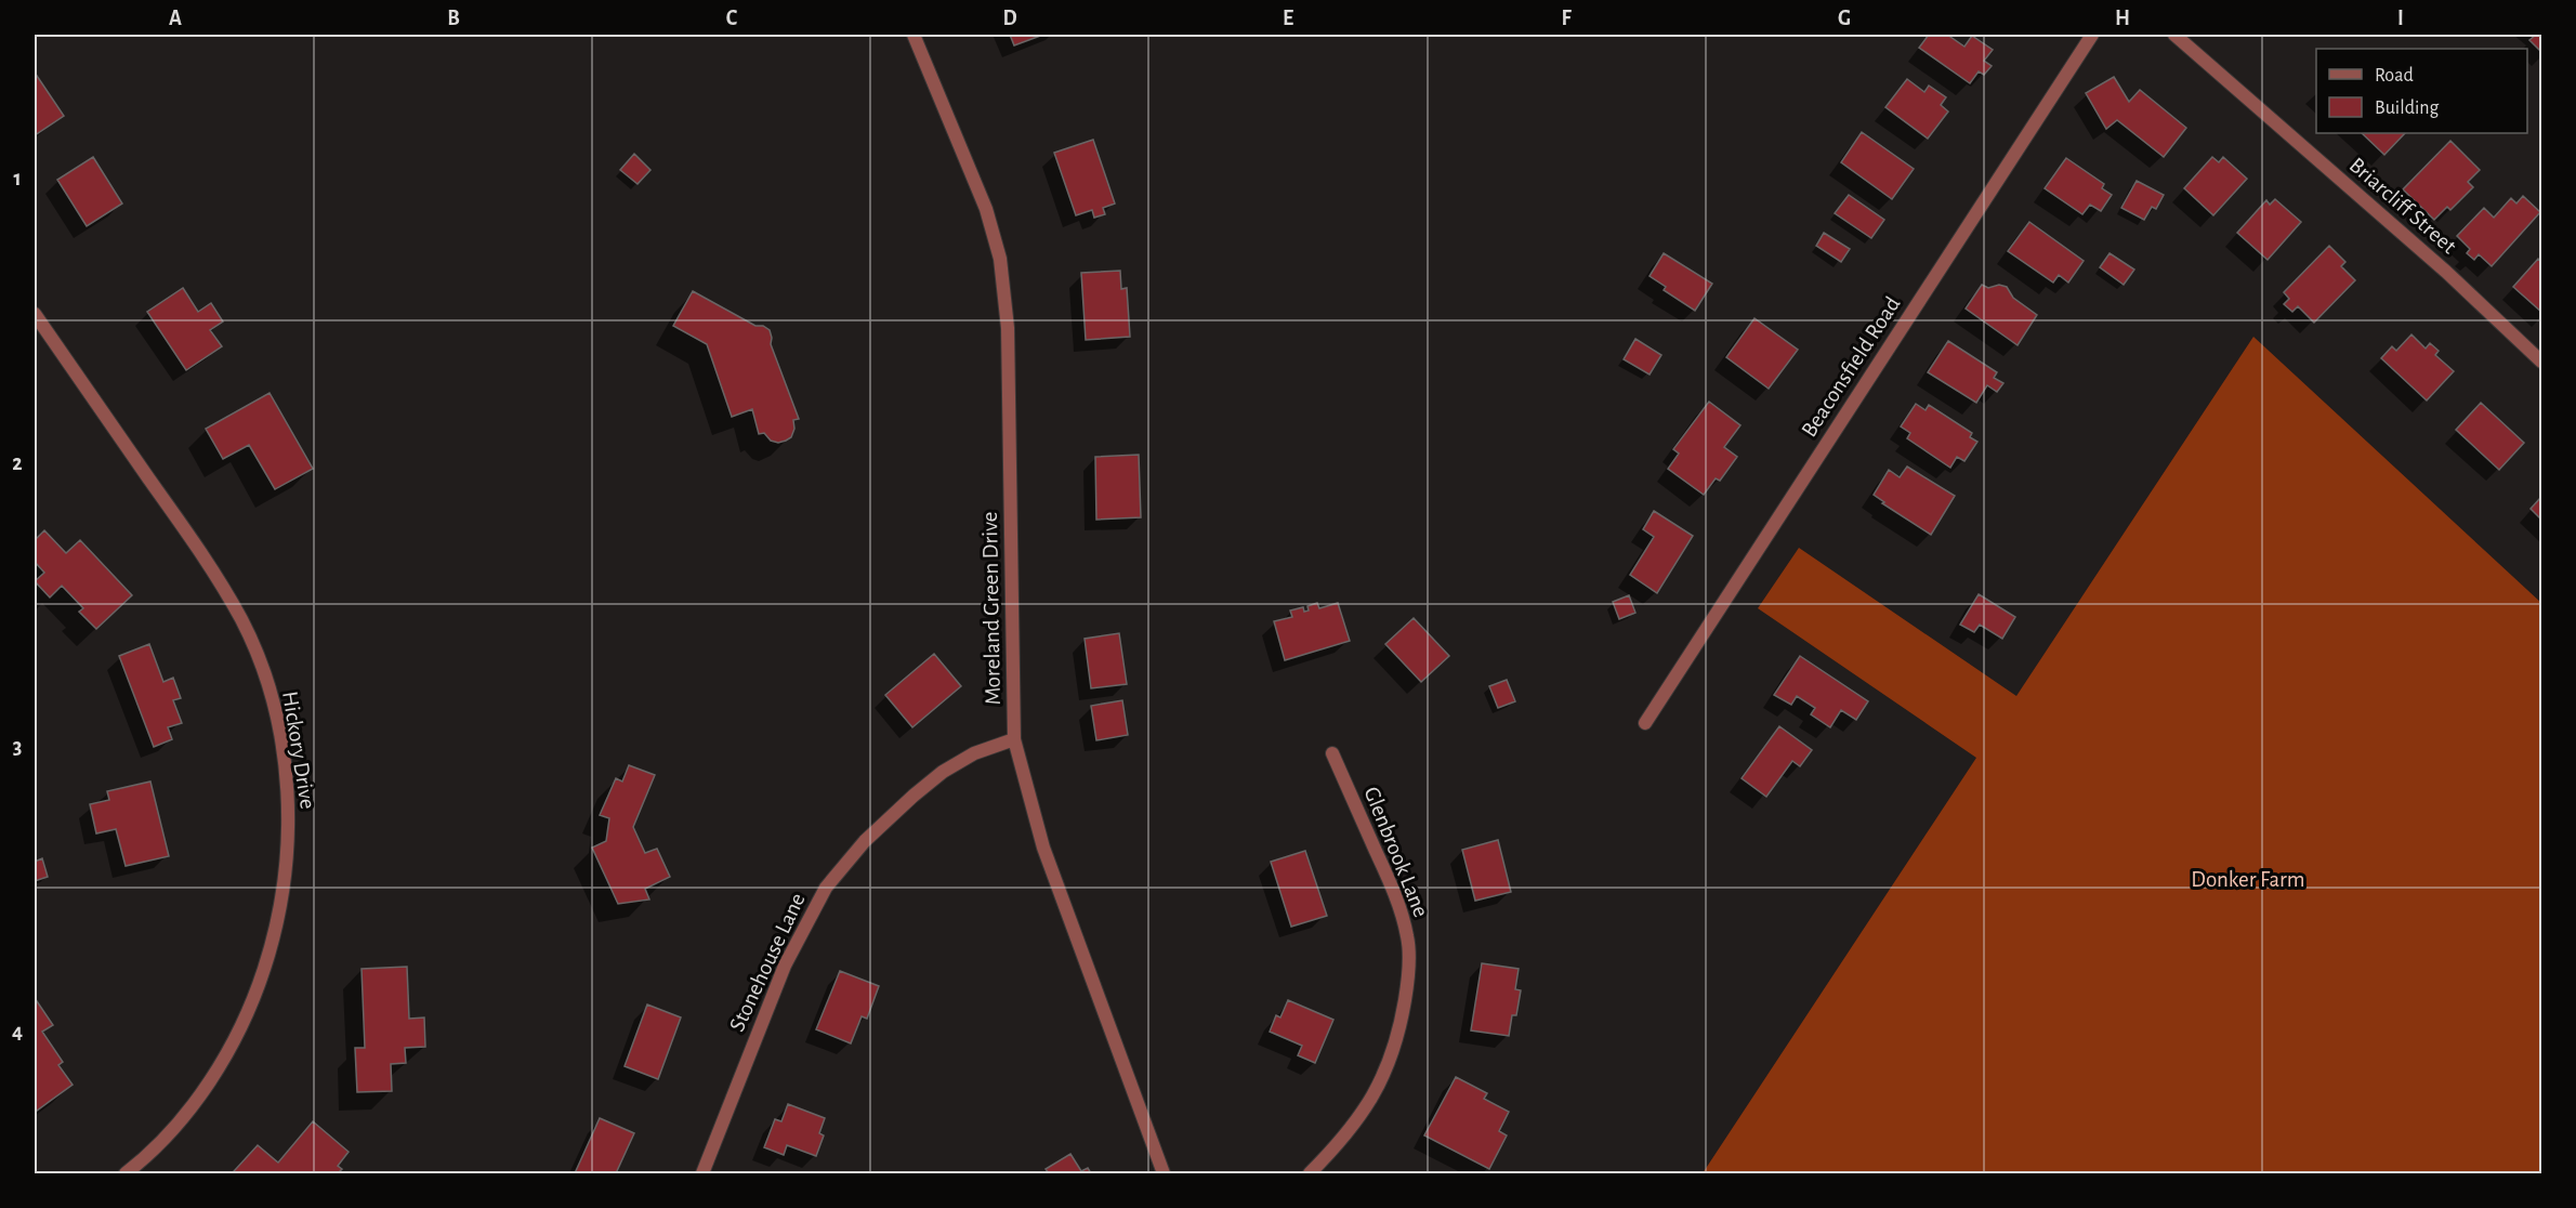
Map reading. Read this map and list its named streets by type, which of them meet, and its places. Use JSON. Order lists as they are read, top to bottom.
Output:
{
  "streets": {
    "street": [
      "Briarcliff Street",
      "Beaconsfield Road",
      "Moreland Green Drive",
      "Hickory Drive",
      "Glenbrook Lane",
      "Stonehouse Lane"
    ]
  },
  "crossings": [
    ["Moreland Green Drive", "Stonehouse Lane"]
  ],
  "parks": ["Donker Farm"],
  "legend": ["Road", "Building"],
  "grid": {
    "columns": [
      "A",
      "B",
      "C",
      "D",
      "E",
      "F",
      "G",
      "H",
      "I"
    ],
    "rows": [
      "1",
      "2",
      "3",
      "4"
    ]
  }
}
